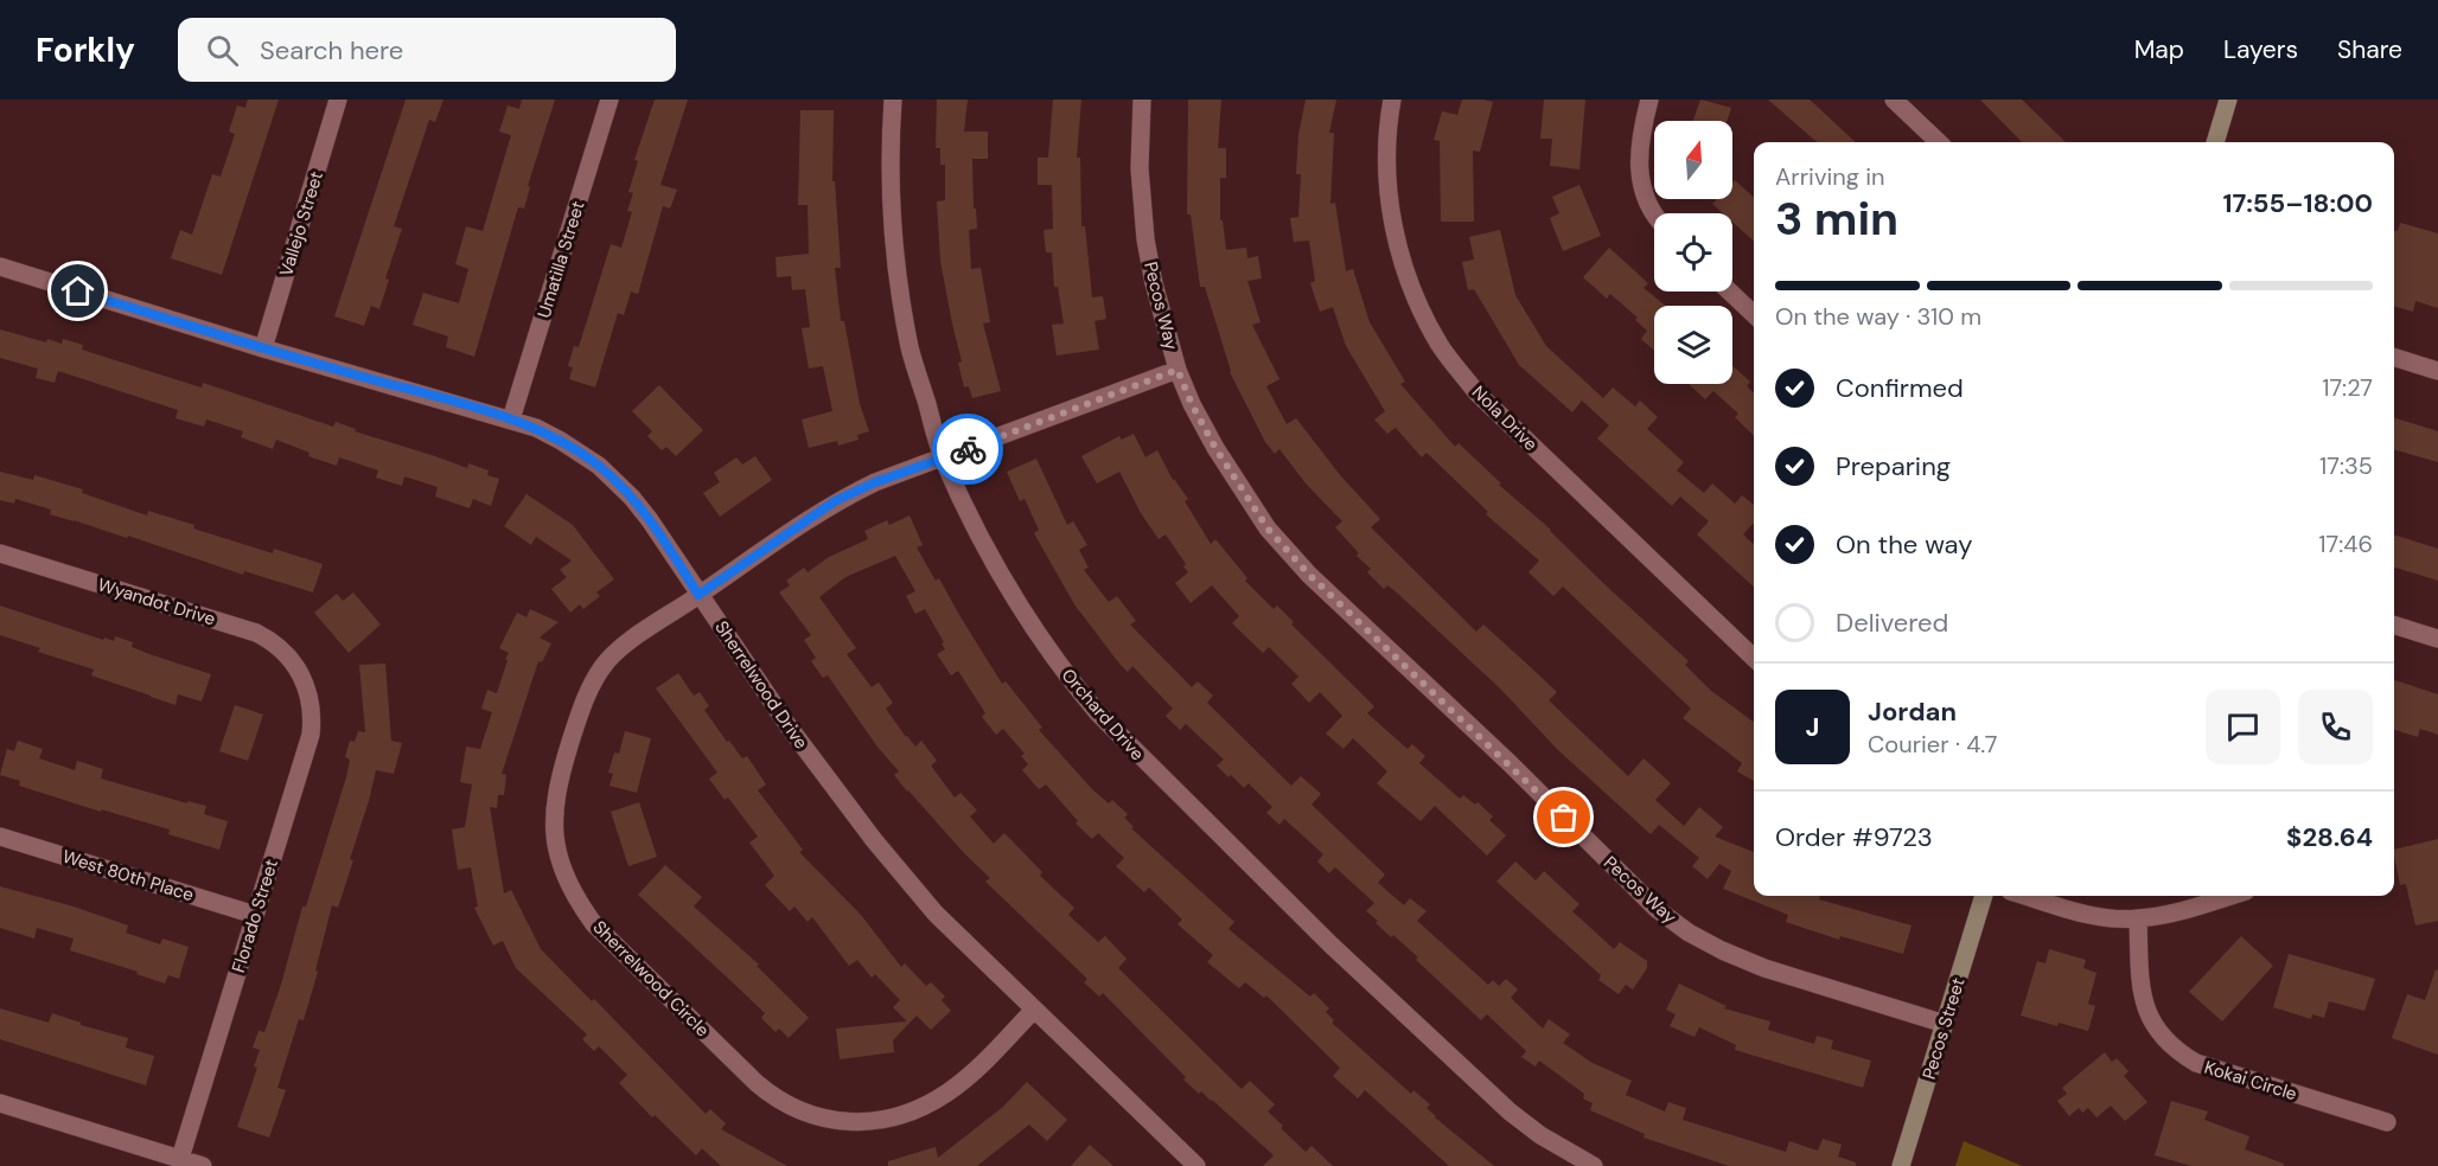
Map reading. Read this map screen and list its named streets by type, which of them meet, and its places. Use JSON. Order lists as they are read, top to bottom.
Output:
{
  "streets": {
    "main road": ["Pecos Street"],
    "street": [
      "Vallejo Street",
      "Umatilla Street",
      "Pecos Way",
      "Nola Drive",
      "Wyandot Drive",
      "Sherrelwood Drive",
      "Orchard Drive",
      "West 80th Place",
      "Florado Street",
      "Sherrelwood Circle",
      "Kokai Circle"
    ]
  },
  "crossings": [
    ["Vallejo Street", "Sherrelwood Drive"],
    ["Umatilla Street", "Sherrelwood Drive"],
    ["Pecos Way", "Sherrelwood Circle"],
    ["Pecos Way", "Pecos Street"],
    ["Wyandot Drive", "Florado Street"],
    ["Sherrelwood Drive", "Sherrelwood Circle"],
    ["Orchard Drive", "Sherrelwood Circle"],
    ["West 80th Place", "Florado Street"]
  ],
  "north": "top",
  "page": {
    "header": "Forkly",
    "search": "Search here",
    "nav": ["Map", "Layers", "Share"],
    "heading": ["3 min", "Arriving in", "17:55–18:00"],
    "panel": [
      "Jordan",
      "Courier · 4.7",
      "Order #9723",
      "$28.64"
    ],
    "bar": "On the way · 310 m",
    "list": [
      ["Confirmed", "17:27"],
      ["Preparing", "17:35"],
      ["On the way", "17:46"],
      "Delivered"
    ],
    "round": "J"
  }
}
